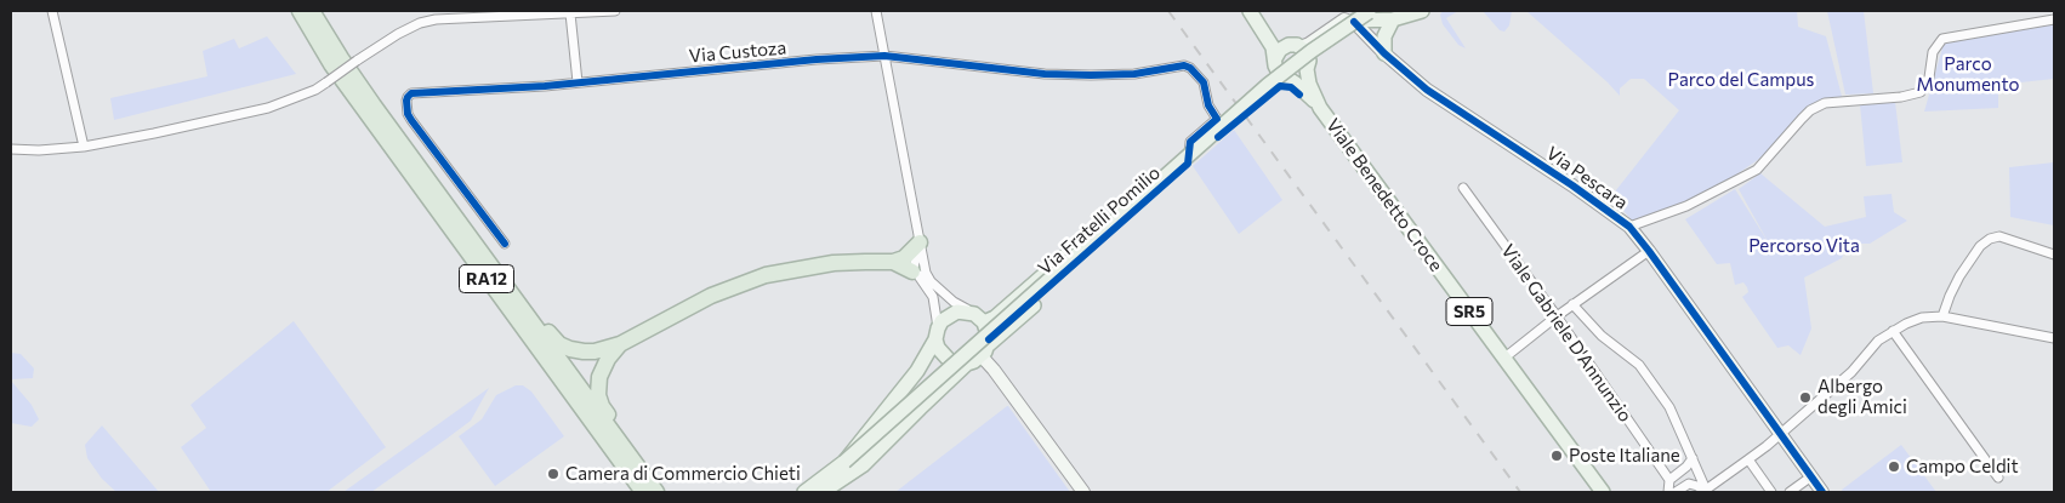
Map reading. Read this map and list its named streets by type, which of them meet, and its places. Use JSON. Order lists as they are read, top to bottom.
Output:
{
  "streets": {
    "highway": ["RA12"],
    "main road": ["Viale Benedetto Croce", "Via Fratelli Pomilio", "SR5"],
    "street": ["Via Custoza", "Via Pescara", "Viale Gabriele D'Annunzio"]
  },
  "crossings": [
    ["Via Custoza", "Via Fratelli Pomilio"],
    ["Via Pescara", "Via Fratelli Pomilio"],
    ["Viale Benedetto Croce", "SR5"]
  ],
  "parks": ["Parco Monumento", "Parco del Campus", "Percorso Vita"],
  "places": [
    "Albergo degli Amici",
    "Poste Italiane",
    "Campo Celdit",
    "Camera di Commercio Chieti"
  ]
}
